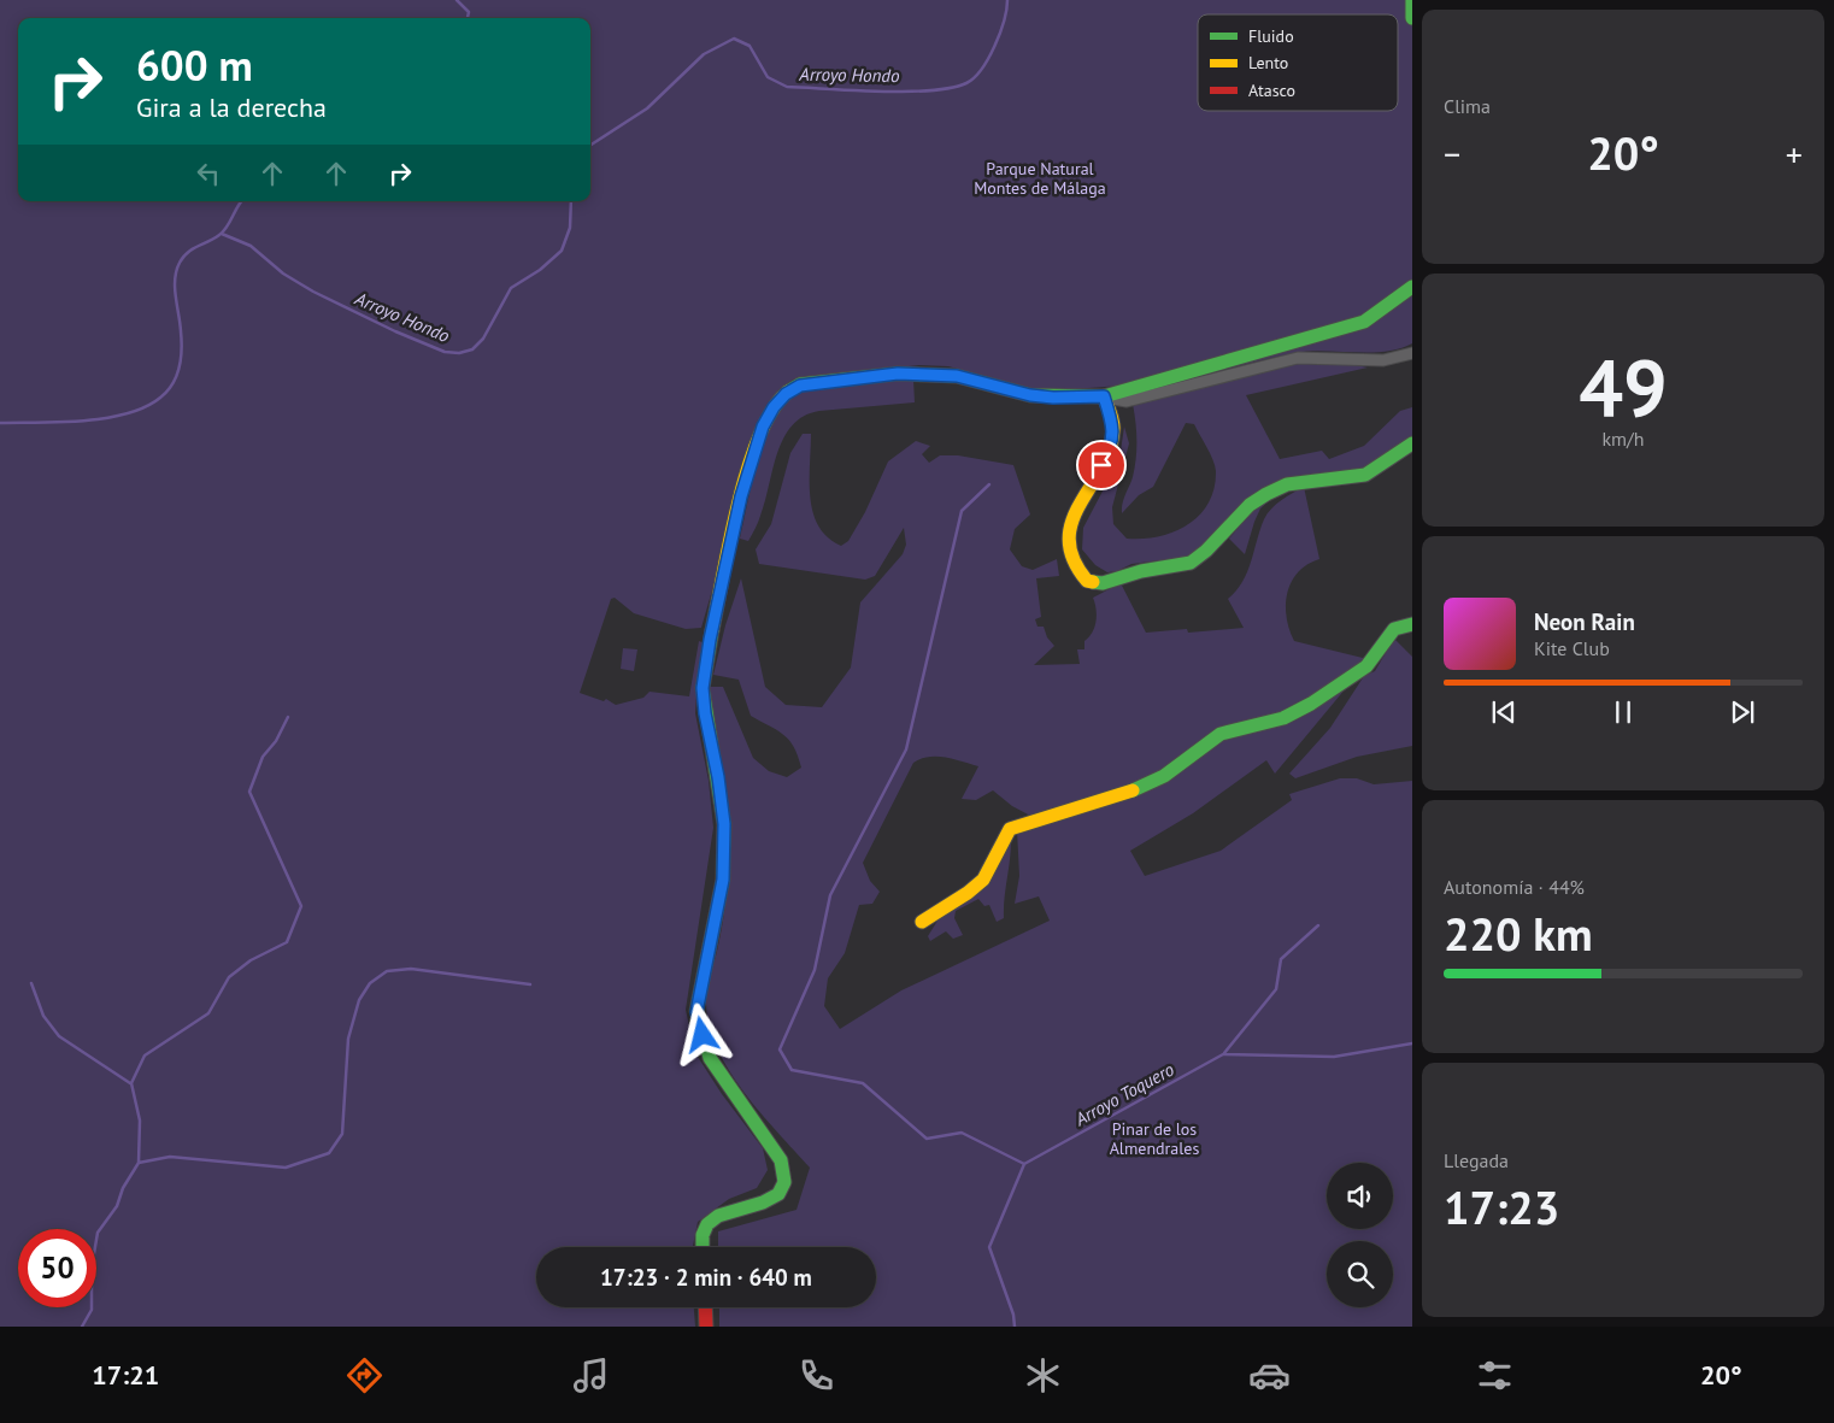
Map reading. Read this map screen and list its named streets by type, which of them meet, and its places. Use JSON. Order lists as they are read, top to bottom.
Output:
{
  "water": ["Arroyo Hondo", "Arroyo Toquero"],
  "parks": ["Parque Natural Montes de Málaga", "Pinar de los Almendrales"],
  "legend": ["Fluido", "Lento", "Atasco"],
  "page": {
    "tile": [
      "Clima",
      ["49", "km/h"],
      ["Autonomía · 44%", "220 km"],
      ["Llegada", "17:23"]
    ],
    "turn": ["600 m", "Gira a la derecha"],
    "heat": ["−", "20°", "+"],
    "song": ["Neon Rain", "Kite Club"],
    "limit": "50",
    "trip": "17:23 · 2 min · 640 m",
    "tabs": ["17:21", "20°"]
  }
}
